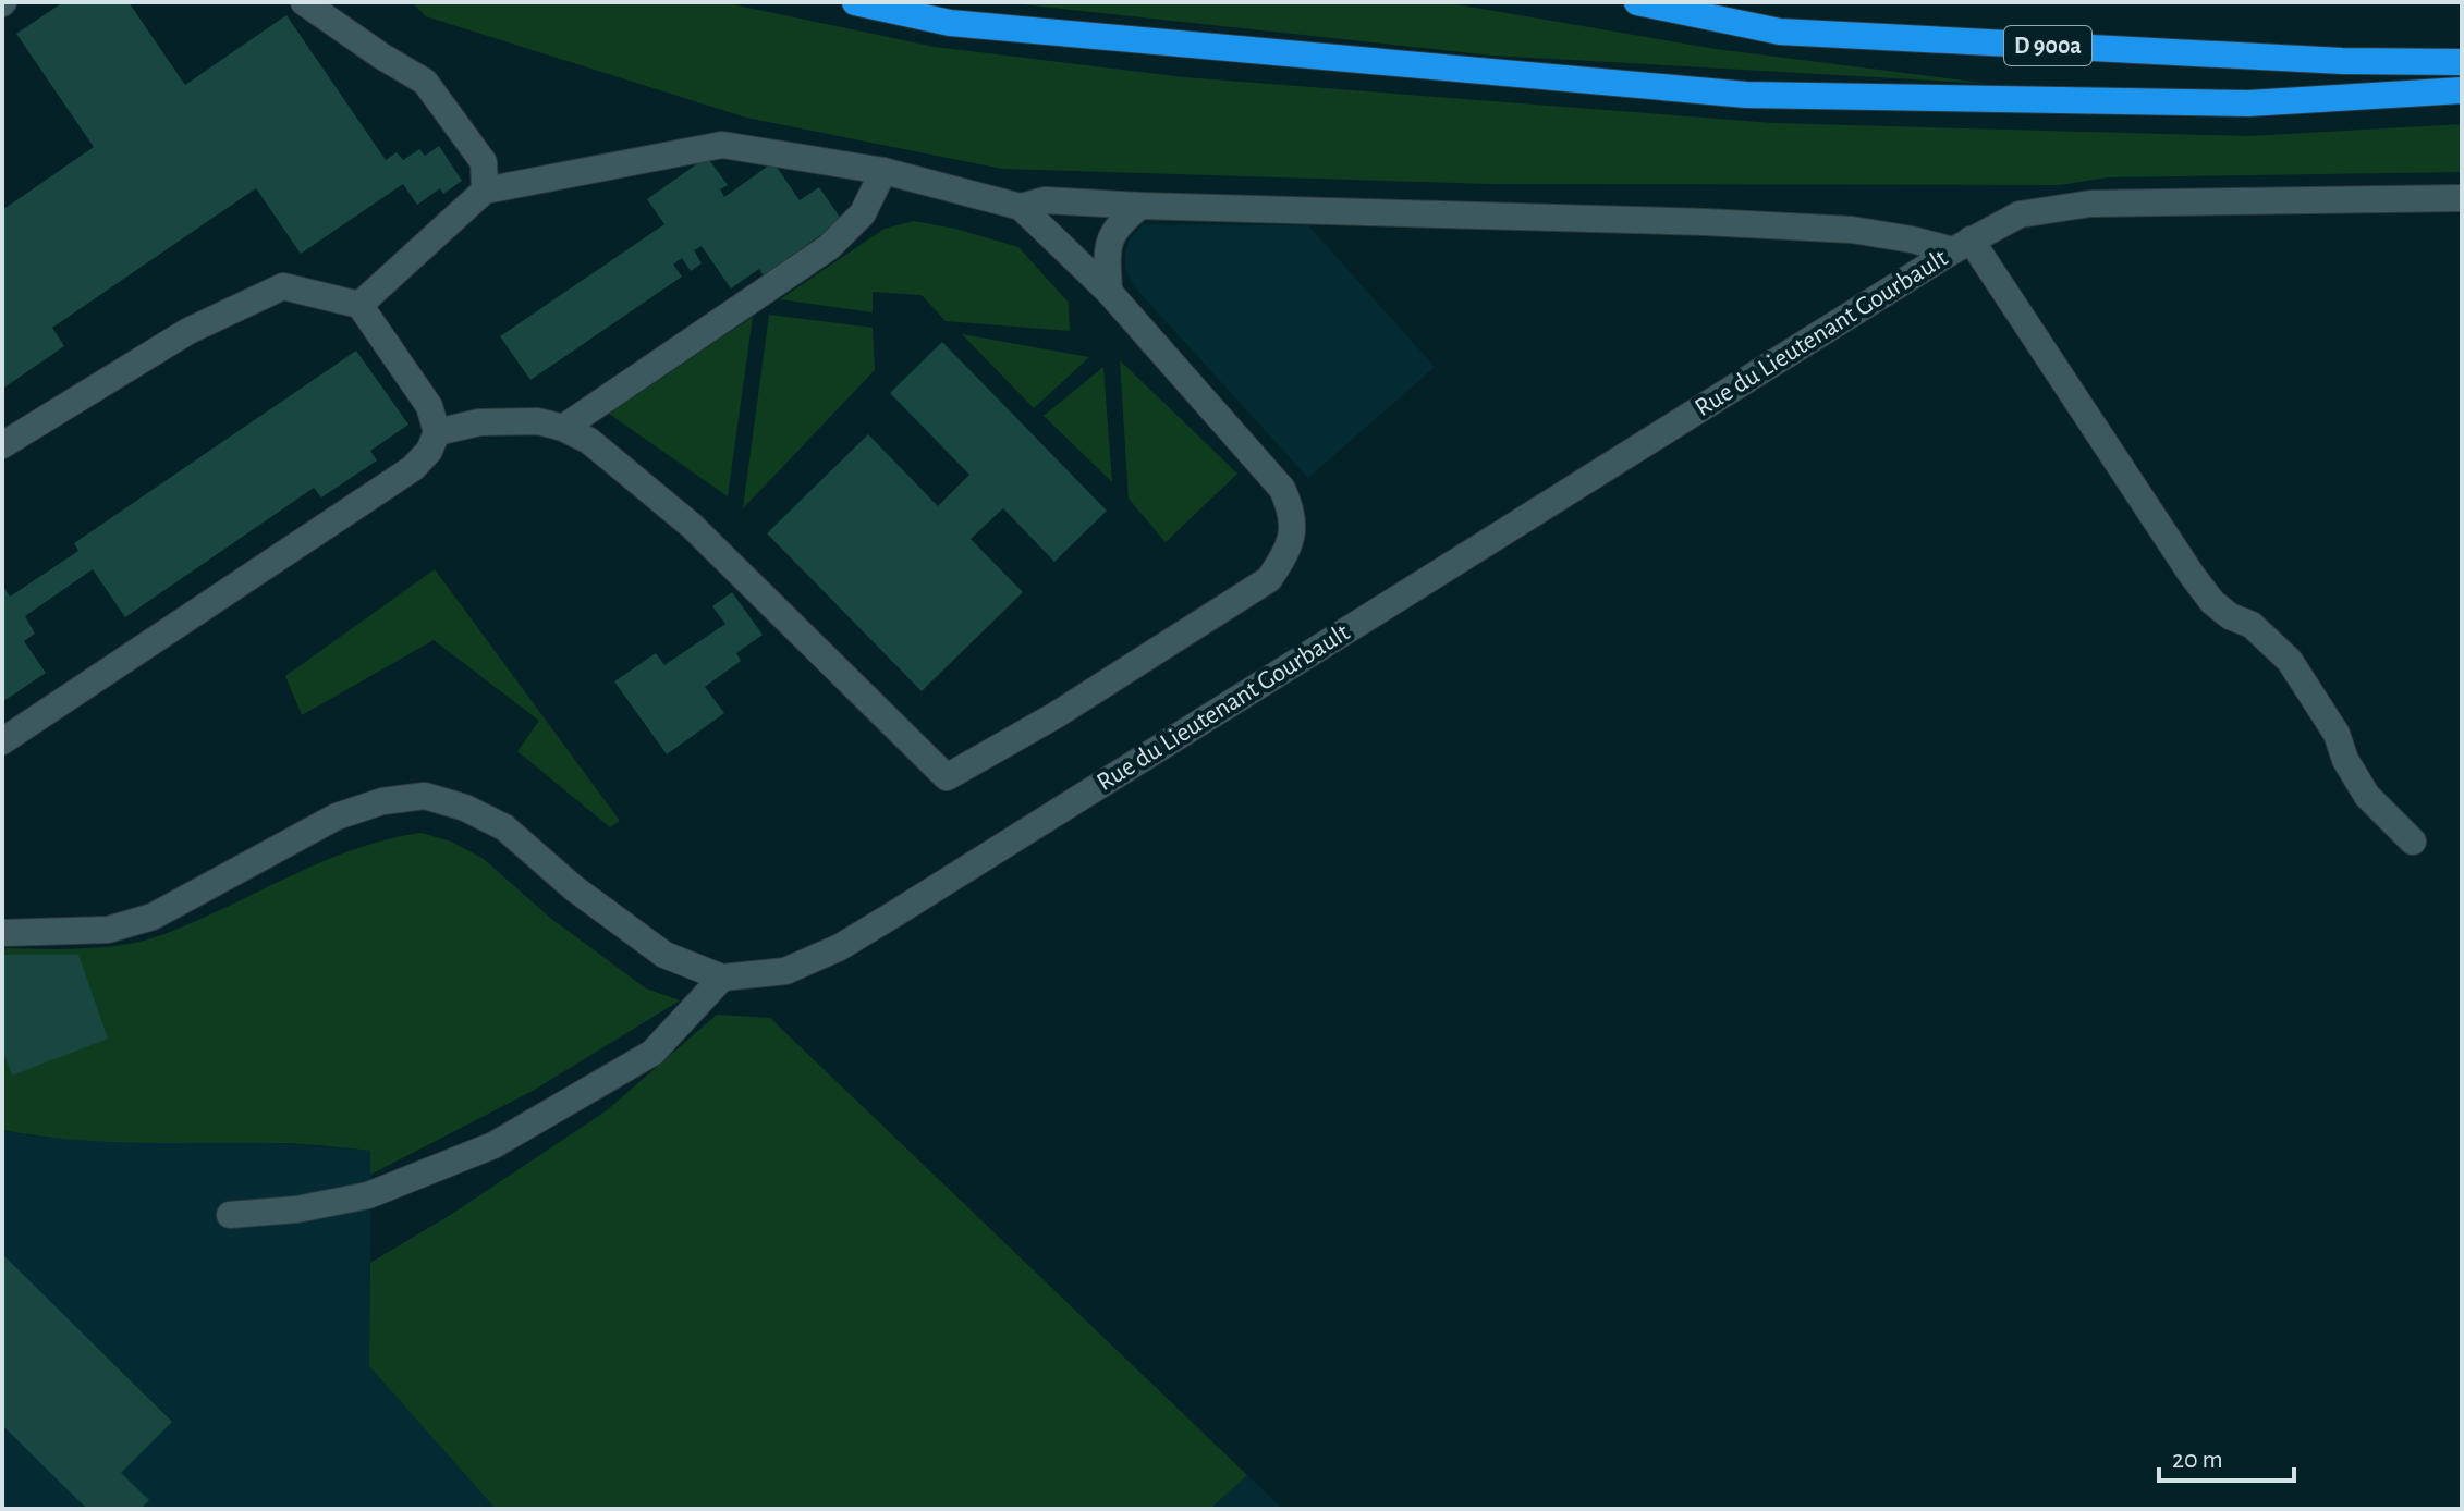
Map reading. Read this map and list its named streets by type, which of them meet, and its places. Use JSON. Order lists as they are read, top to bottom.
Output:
{
  "streets": {
    "highway": ["D 900a"],
    "street": ["Rue du Lieutenant Gourbault"]
  },
  "scale_bar": "20 m"
}
